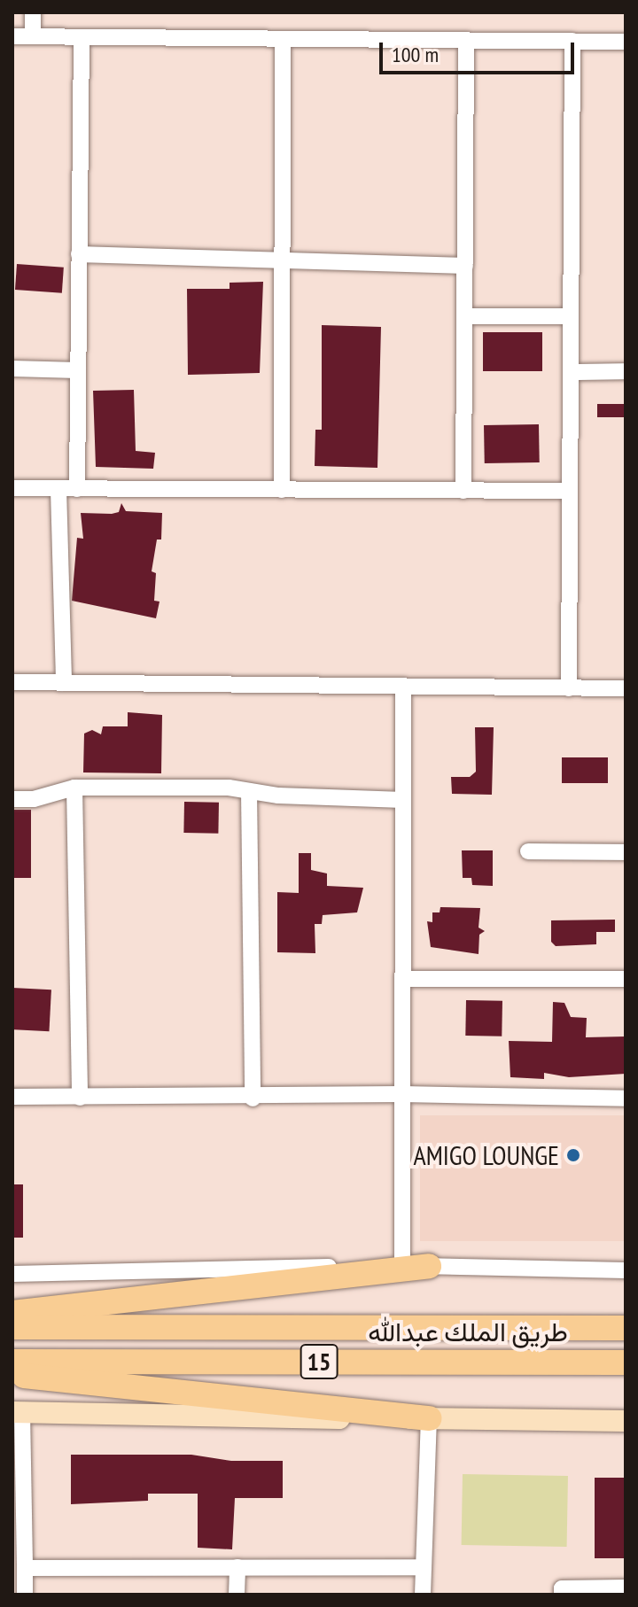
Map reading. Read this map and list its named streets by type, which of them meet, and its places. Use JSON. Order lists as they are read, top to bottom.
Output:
{
  "streets": {
    "highway": ["طريق الملك عبدالله", "15"]
  },
  "places": ["AMIGO LOUNGE"],
  "scale_bar": "100 m"
}
